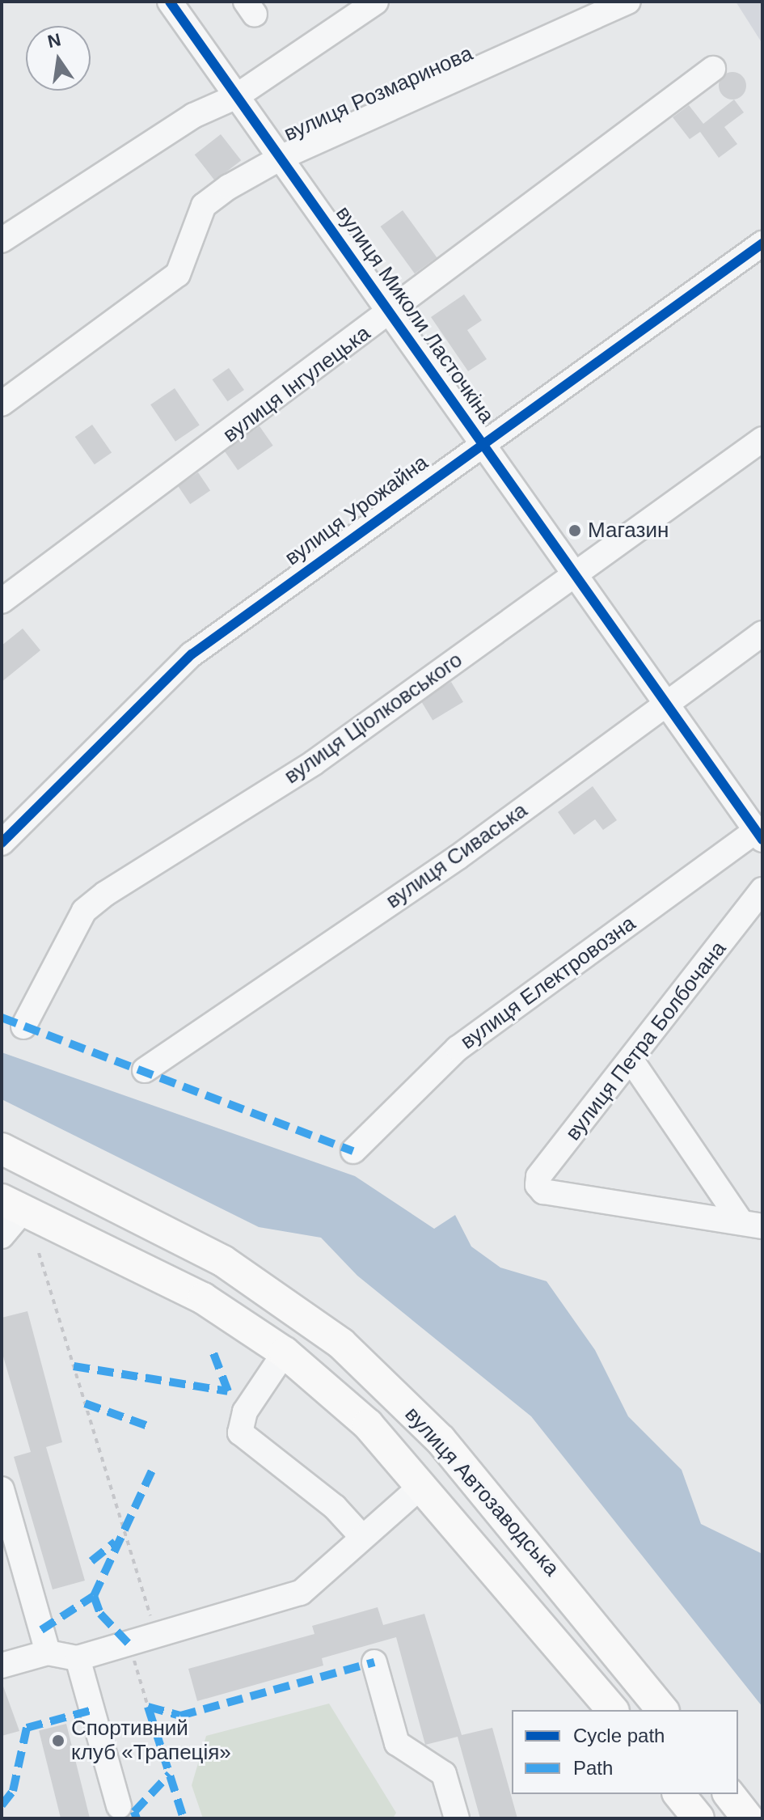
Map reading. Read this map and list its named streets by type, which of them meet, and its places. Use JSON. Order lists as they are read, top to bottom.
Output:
{
  "streets": {
    "main road": ["вулиця Автозаводська"],
    "street": [
      "вулиця Розмаринова",
      "вулиця Миколи Ласточкіна",
      "вулиця Інгулецька",
      "вулиця Урожайна",
      "вулиця Ціолковського",
      "вулиця Сиваська",
      "вулиця Електровозна",
      "вулиця Петра Болбочана"
    ]
  },
  "crossings": [
    ["вулиця Розмаринова", "вулиця Миколи Ласточкіна"],
    ["вулиця Миколи Ласточкіна", "вулиця Інгулецька"],
    ["вулиця Миколи Ласточкіна", "вулиця Урожайна"],
    ["вулиця Миколи Ласточкіна", "вулиця Ціолковського"],
    ["вулиця Миколи Ласточкіна", "вулиця Сиваська"],
    ["вулиця Миколи Ласточкіна", "вулиця Електровозна"]
  ],
  "places": ["Магазин", "Спортивний клуб «Трапеція»"],
  "legend": ["Cycle path", "Path"],
  "north": "top"
}
